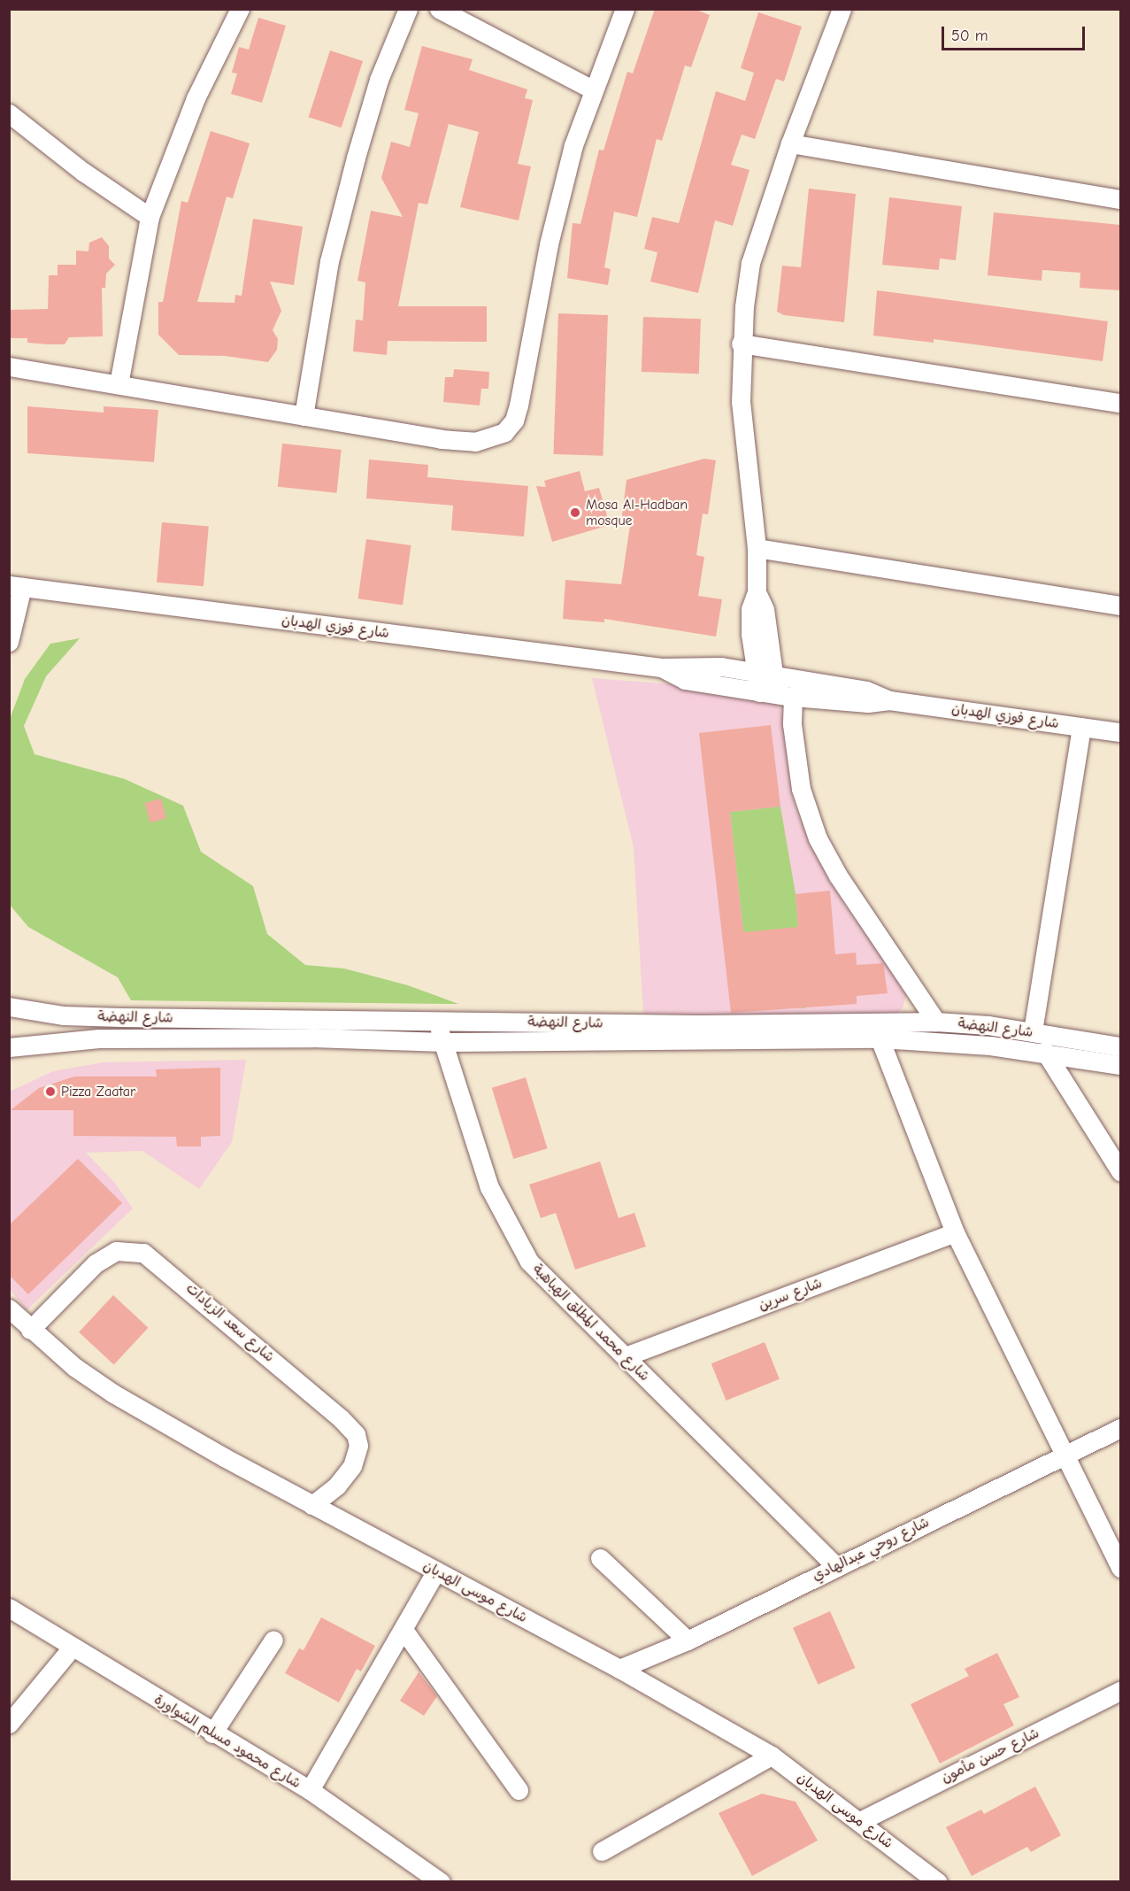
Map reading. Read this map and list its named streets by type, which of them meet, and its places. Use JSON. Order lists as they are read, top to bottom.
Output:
{
  "streets": {
    "street": [
      "شارع فوزي الهدبان",
      "شارع النهضة",
      "شارع سرين",
      "شارع سعد الزيادات",
      "شارع محمد المطلق الهباهبة",
      "شارع روحي عبدالهادي",
      "شارع موسى الهدبان",
      "شارع محمود مسلم الشواورة",
      "شارع حسن مأمون"
    ]
  },
  "crossings": [
    ["شارع النهضة", "شارع محمد المطلق الهباهبة"],
    ["شارع سرين", "شارع محمد المطلق الهباهبة"],
    ["شارع سعد الزيادات", "شارع موسى الهدبان"],
    ["شارع محمد المطلق الهباهبة", "شارع روحي عبدالهادي"],
    ["شارع روحي عبدالهادي", "شارع موسى الهدبان"],
    ["شارع موسى الهدبان", "شارع حسن مأمون"]
  ],
  "places": ["Mosa Al-Hadban mosque", "Pizza Zaatar"],
  "scale_bar": "50 m"
}
